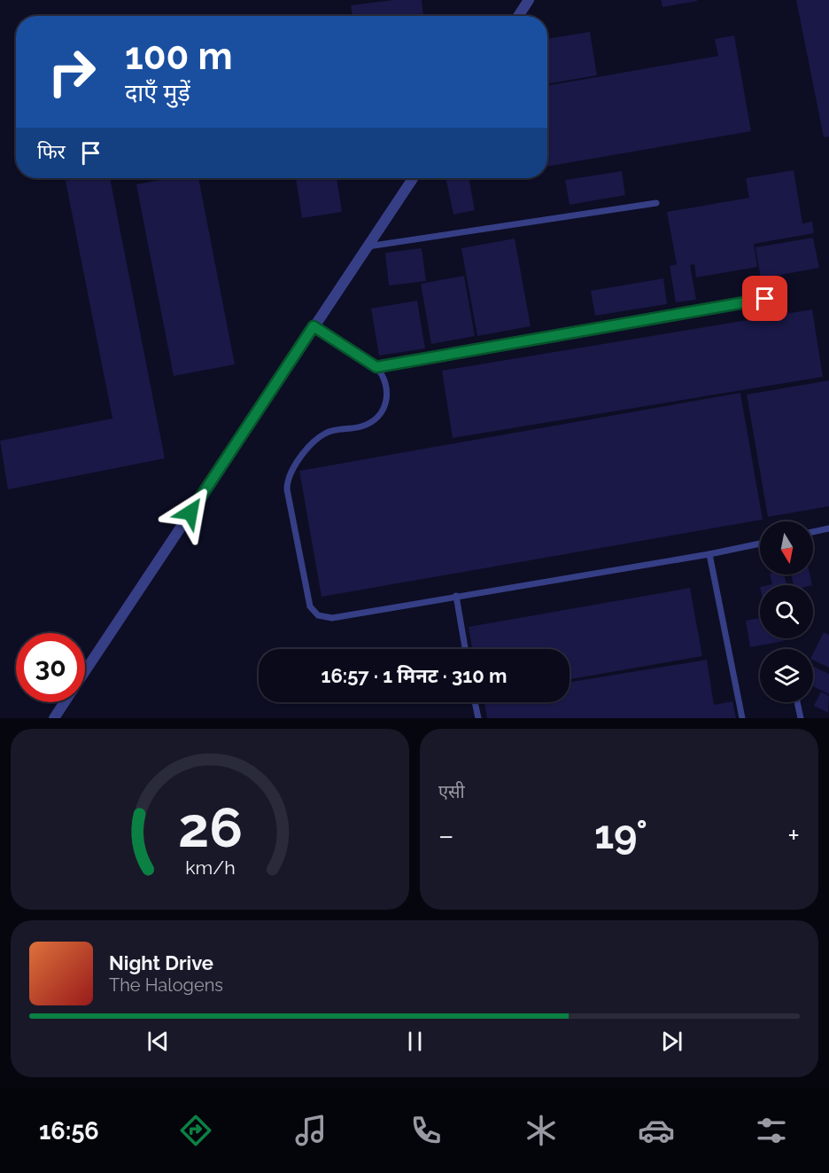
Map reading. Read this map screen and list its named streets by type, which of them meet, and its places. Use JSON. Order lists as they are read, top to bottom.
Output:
{
  "north": "bottom",
  "page": {
    "turn": ["100 m", "दाएँ मुड़ें"],
    "then": "फिर",
    "limit": "30",
    "trip": "16:57 · 1 मिनट · 310 m",
    "tile": "एसी",
    "heat": ["−", "19°", "+"],
    "song": ["Night Drive", "The Halogens"],
    "tabs": "16:56",
    "gauge": ["26", "km/h"]
  }
}
